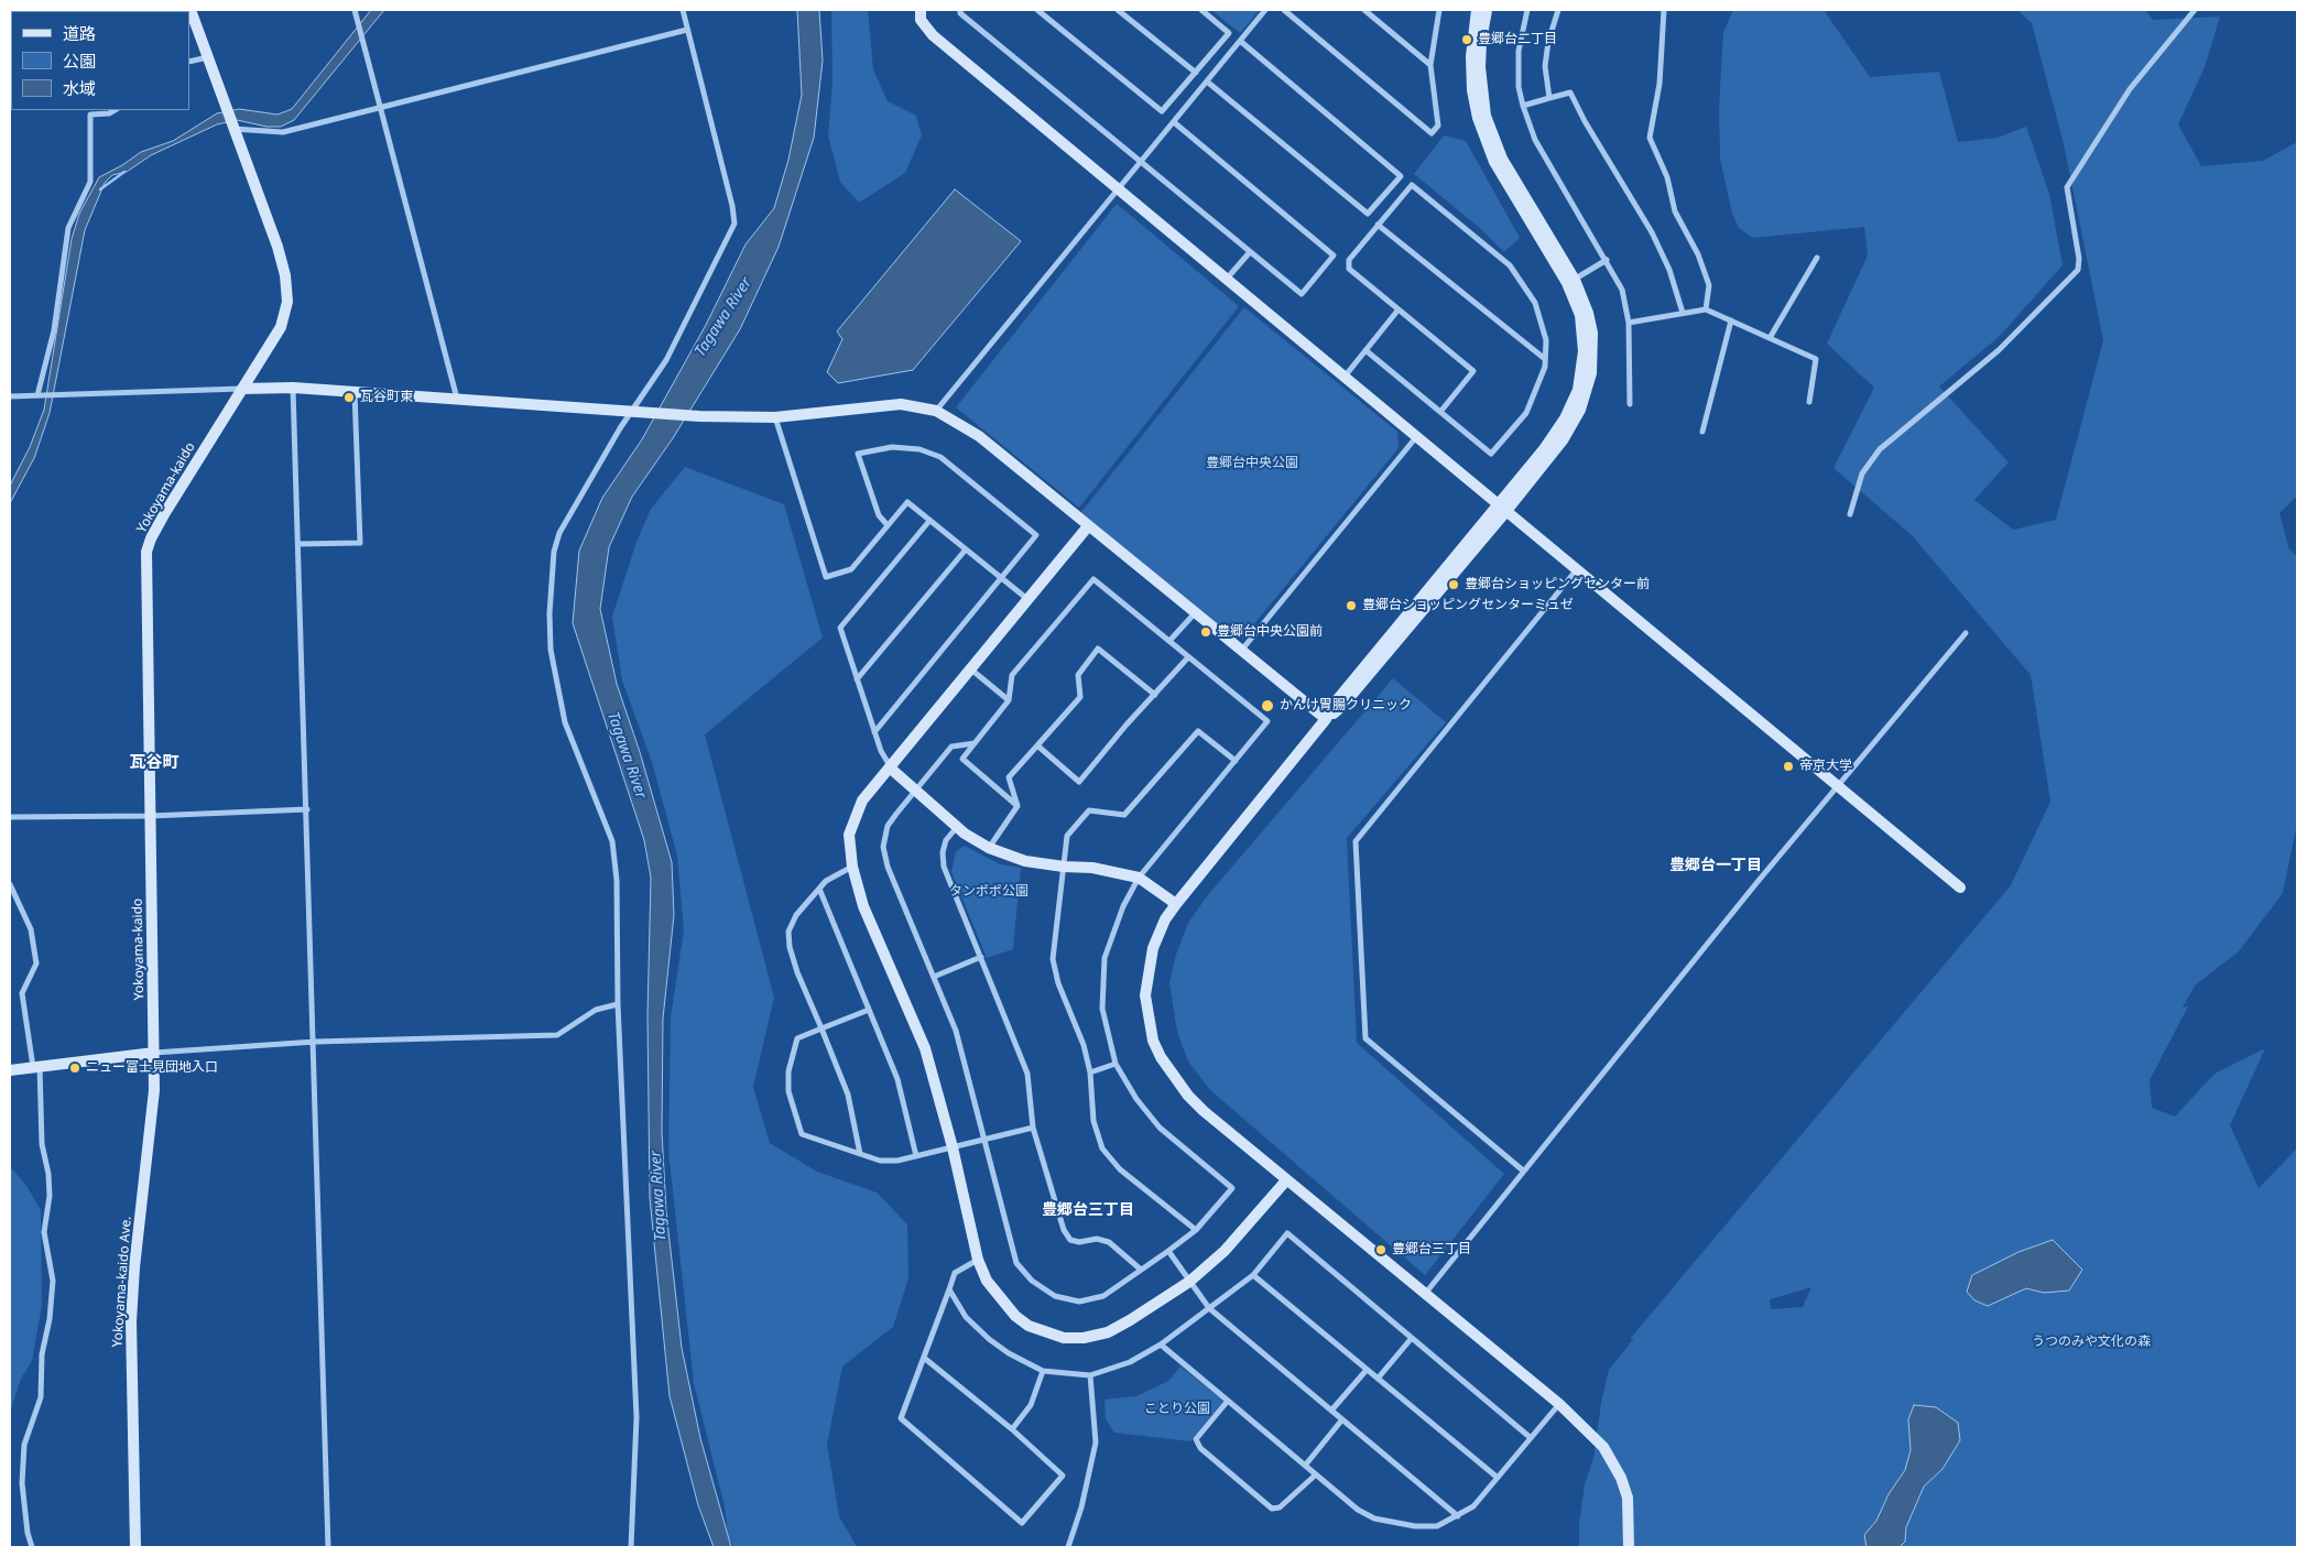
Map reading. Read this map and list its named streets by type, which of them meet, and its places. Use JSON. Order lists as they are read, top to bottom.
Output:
{
  "streets": {
    "street": ["Yokoyama-kaido", "Yokoyama-kaido Ave."]
  },
  "crossings": [
    ["Yokoyama-kaido", "Yokoyama-kaido Ave."]
  ],
  "districts": ["瓦谷町", "豊郷台一丁目", "豊郷台三丁目"],
  "water": ["Tagawa River"],
  "parks": [
    "豊郷台中央公園",
    "タンポポ公園",
    "うつのみや文化の森",
    "ことり公園"
  ],
  "places": [
    "豊郷台二丁目",
    "瓦谷町東",
    "豊郷台ショッピングセンター前",
    "豊郷台ショッピングセンターミュゼ",
    "豊郷台中央公園前",
    "かんけ胃腸クリニック",
    "帝京大学",
    "ニュー富士見団地入口",
    "豊郷台三丁目"
  ],
  "legend": ["道路", "公園", "水域"]
}
